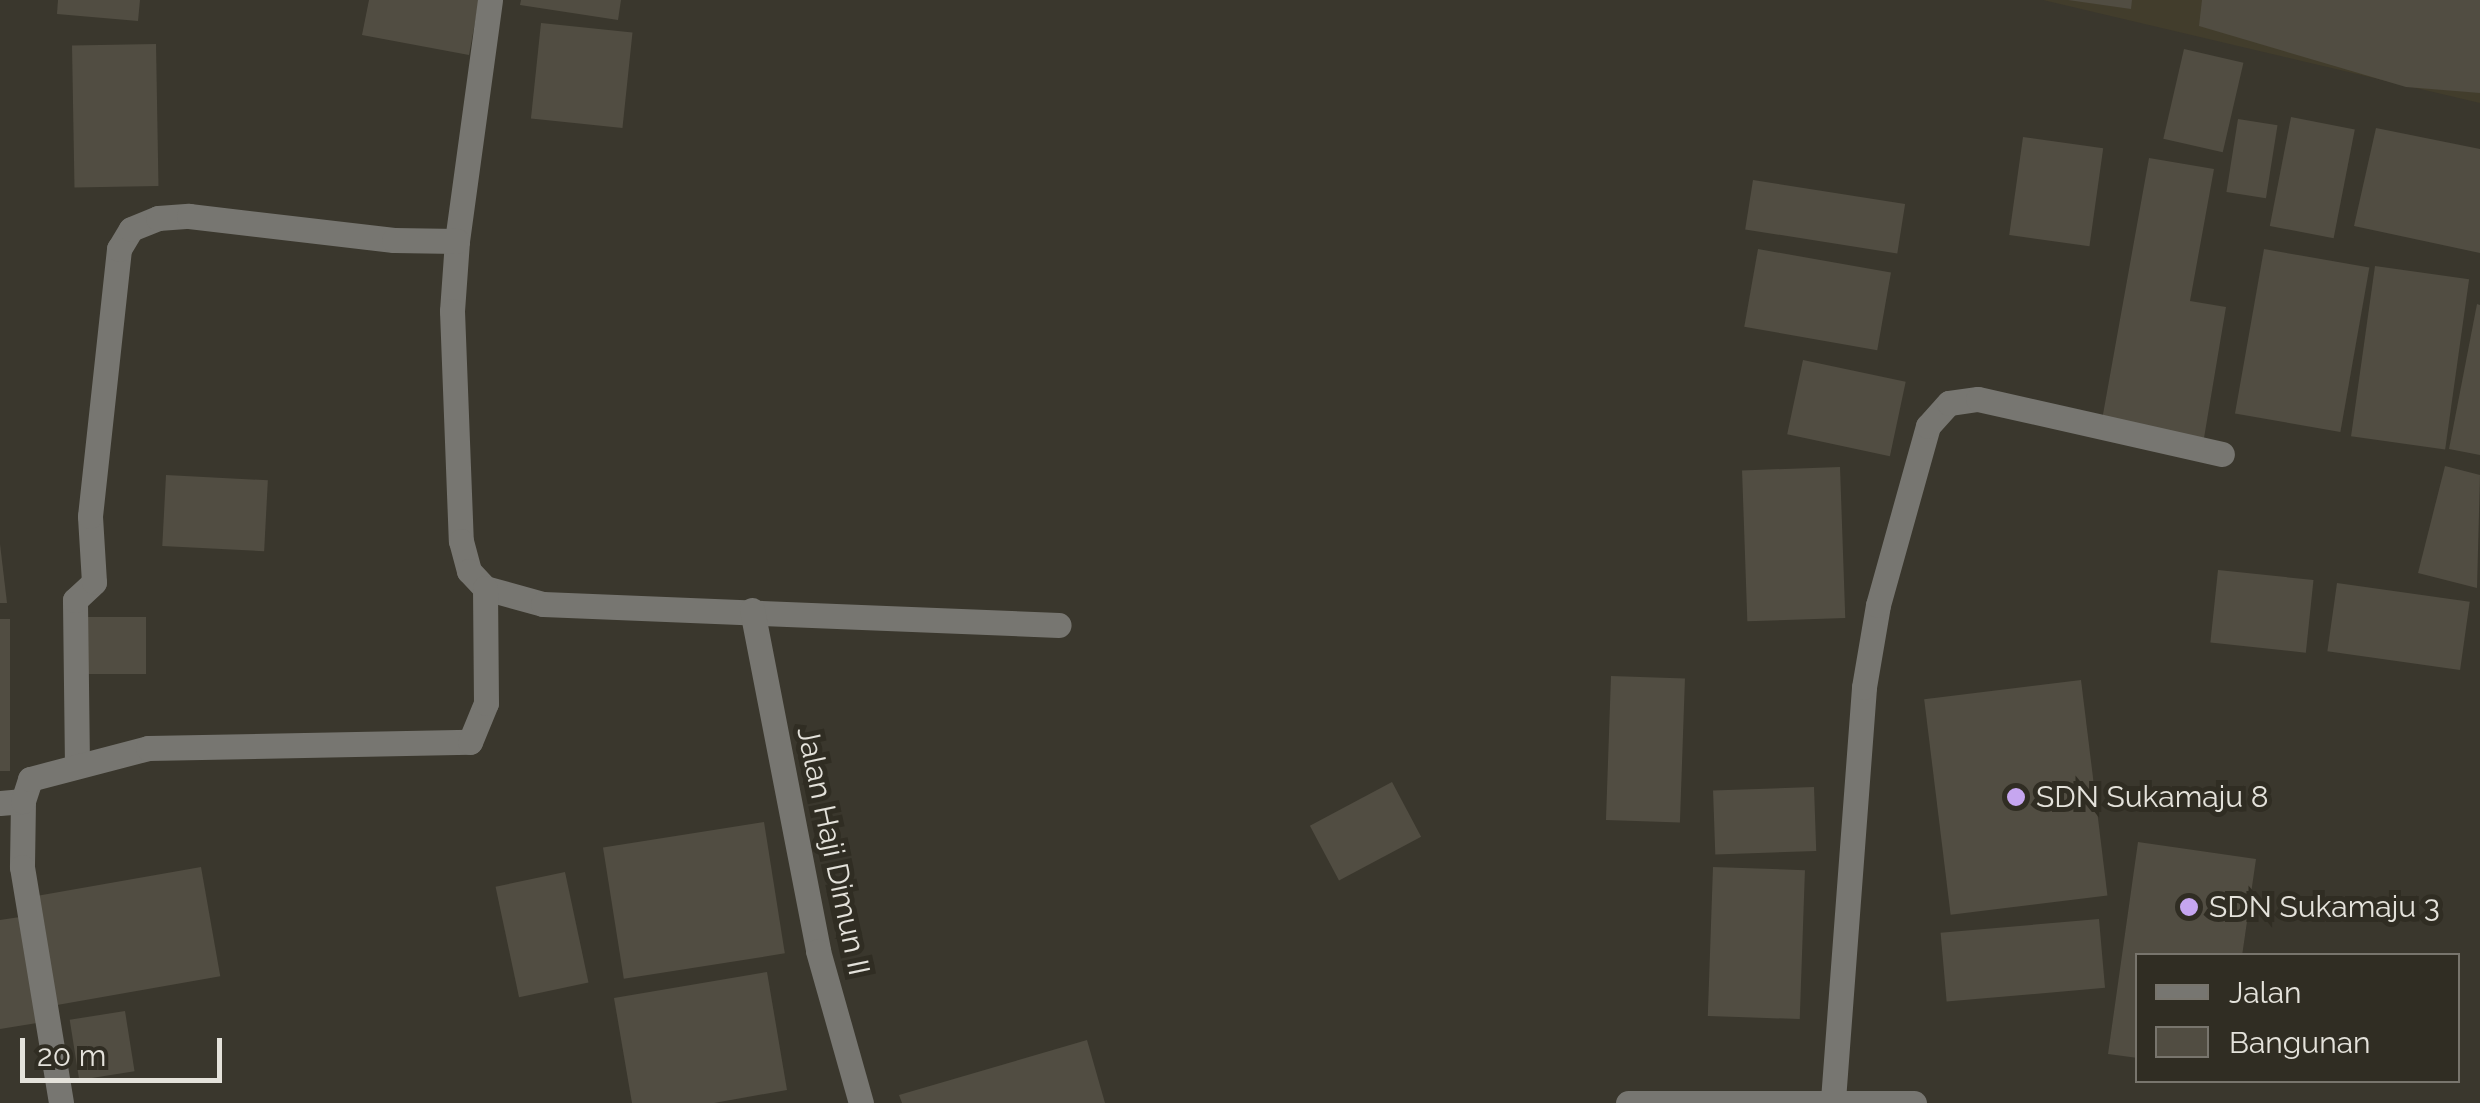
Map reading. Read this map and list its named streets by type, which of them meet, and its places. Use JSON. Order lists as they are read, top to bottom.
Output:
{
  "streets": {
    "street": ["Jalan Haji Dimun II"]
  },
  "places": ["SDN Sukamaju 8", "SDN Sukamaju 3"],
  "legend": ["Jalan", "Bangunan"],
  "scale_bar": "20 m"
}
